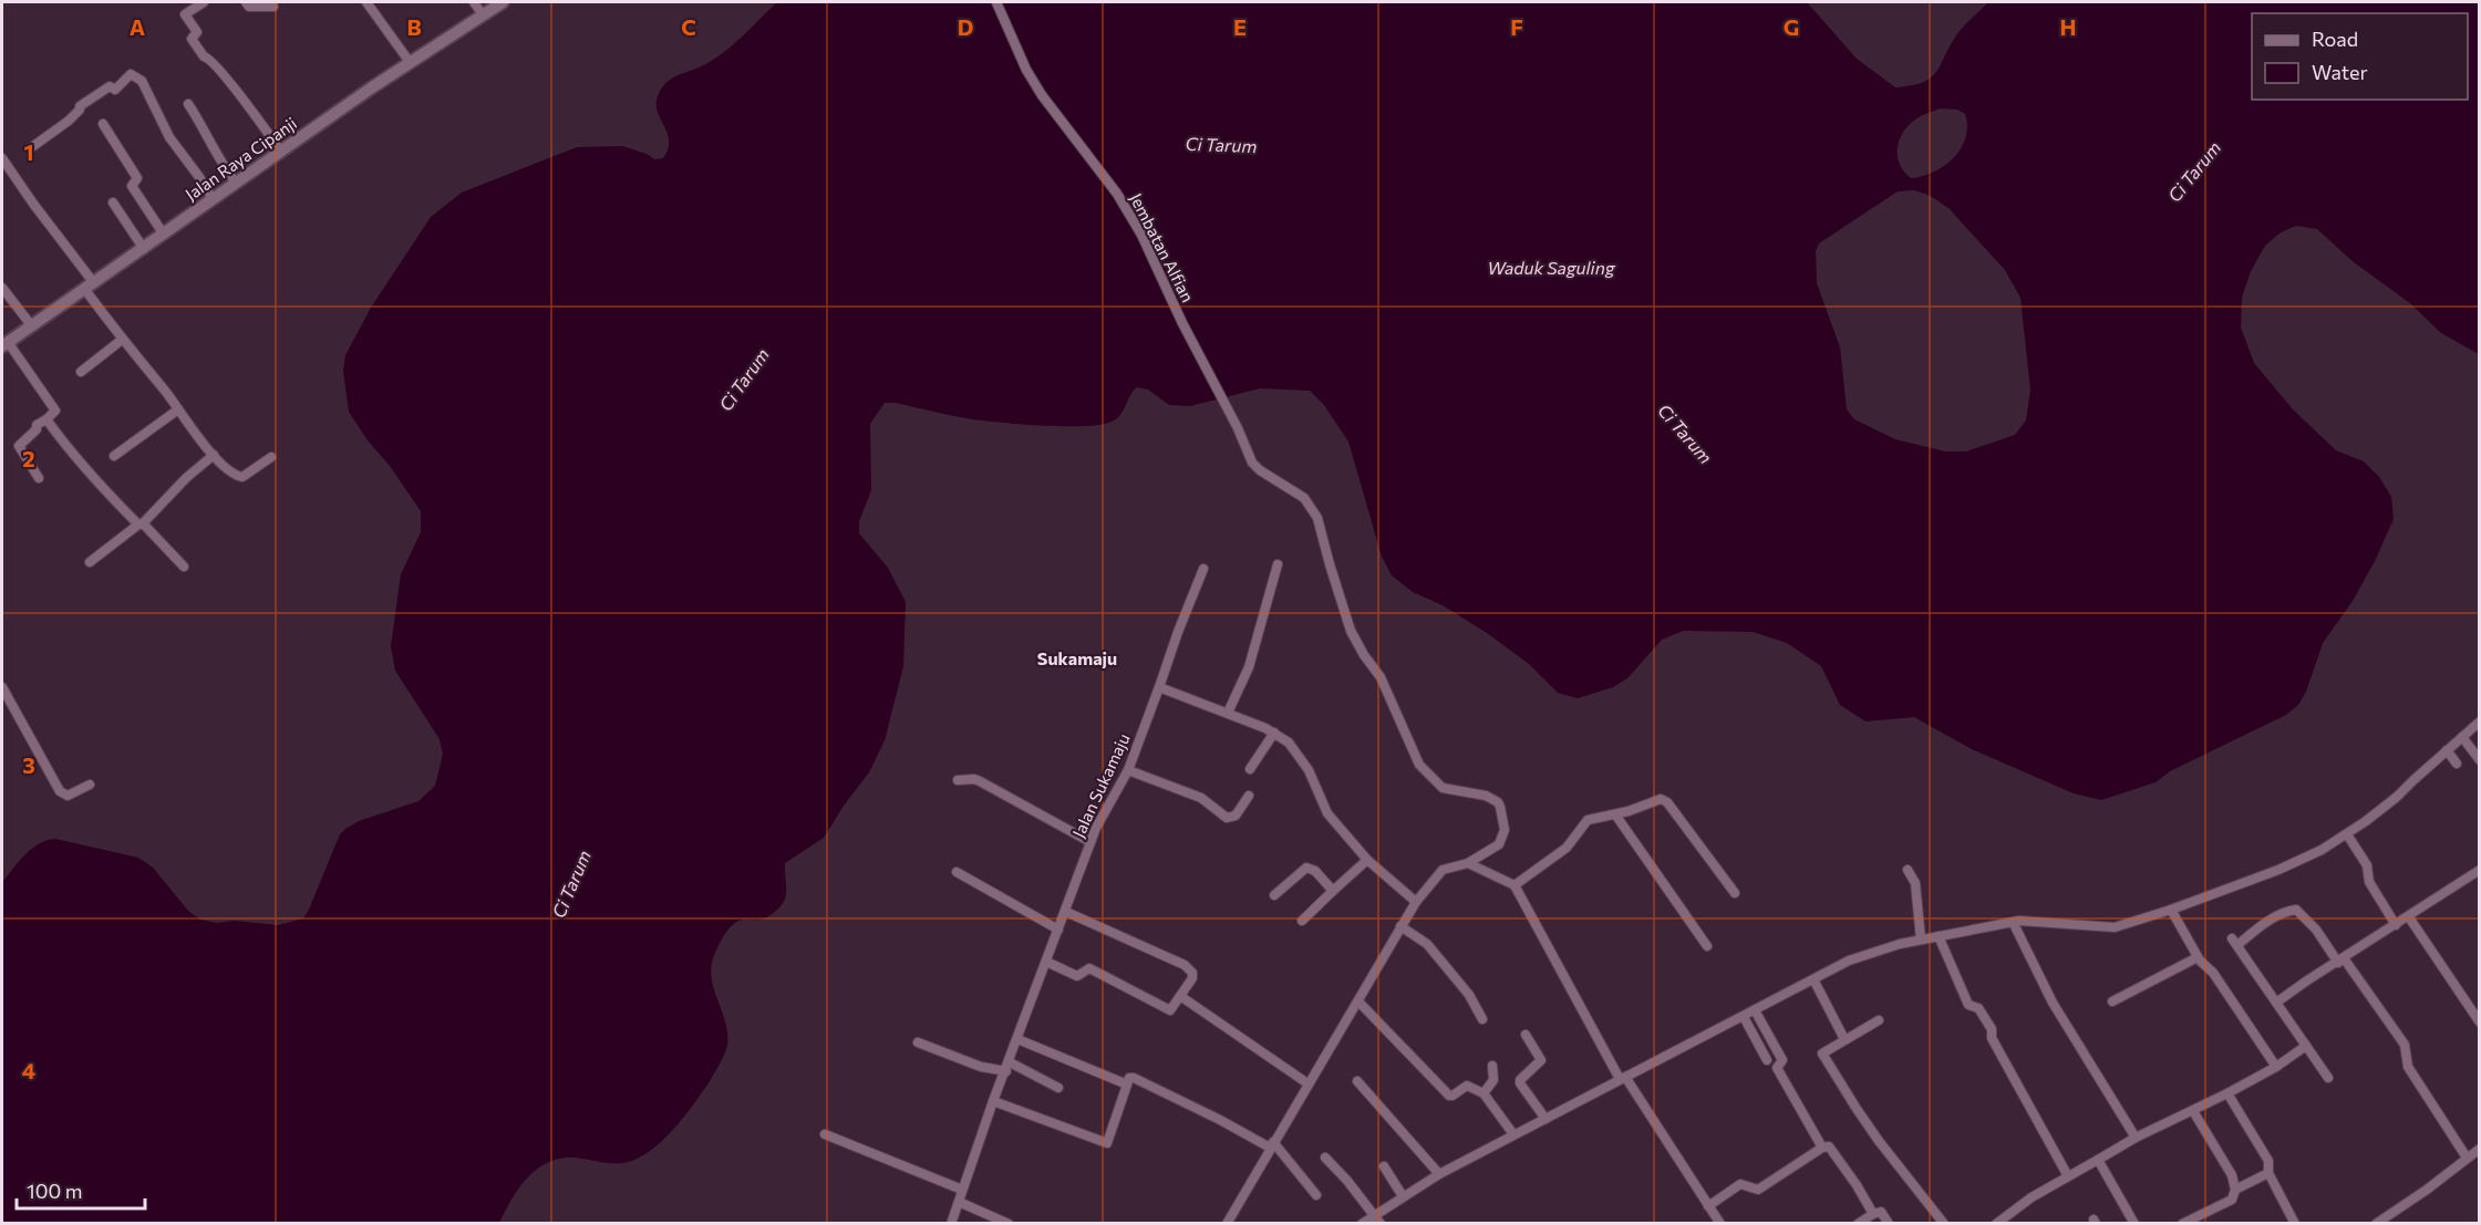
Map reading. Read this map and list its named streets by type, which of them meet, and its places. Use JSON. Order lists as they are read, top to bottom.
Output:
{
  "streets": {
    "main road": ["Jalan Raya Cipanji"],
    "street": ["Jembatan Alfian", "Jalan Sukamaju"]
  },
  "districts": ["Sukamaju"],
  "water": ["Ci Tarum", "Waduk Saguling"],
  "legend": ["Road", "Water"],
  "scale_bar": "100 m",
  "grid": {
    "columns": [
      "A",
      "B",
      "C",
      "D",
      "E",
      "F",
      "G",
      "H"
    ],
    "rows": [
      "1",
      "2",
      "3",
      "4"
    ]
  }
}
